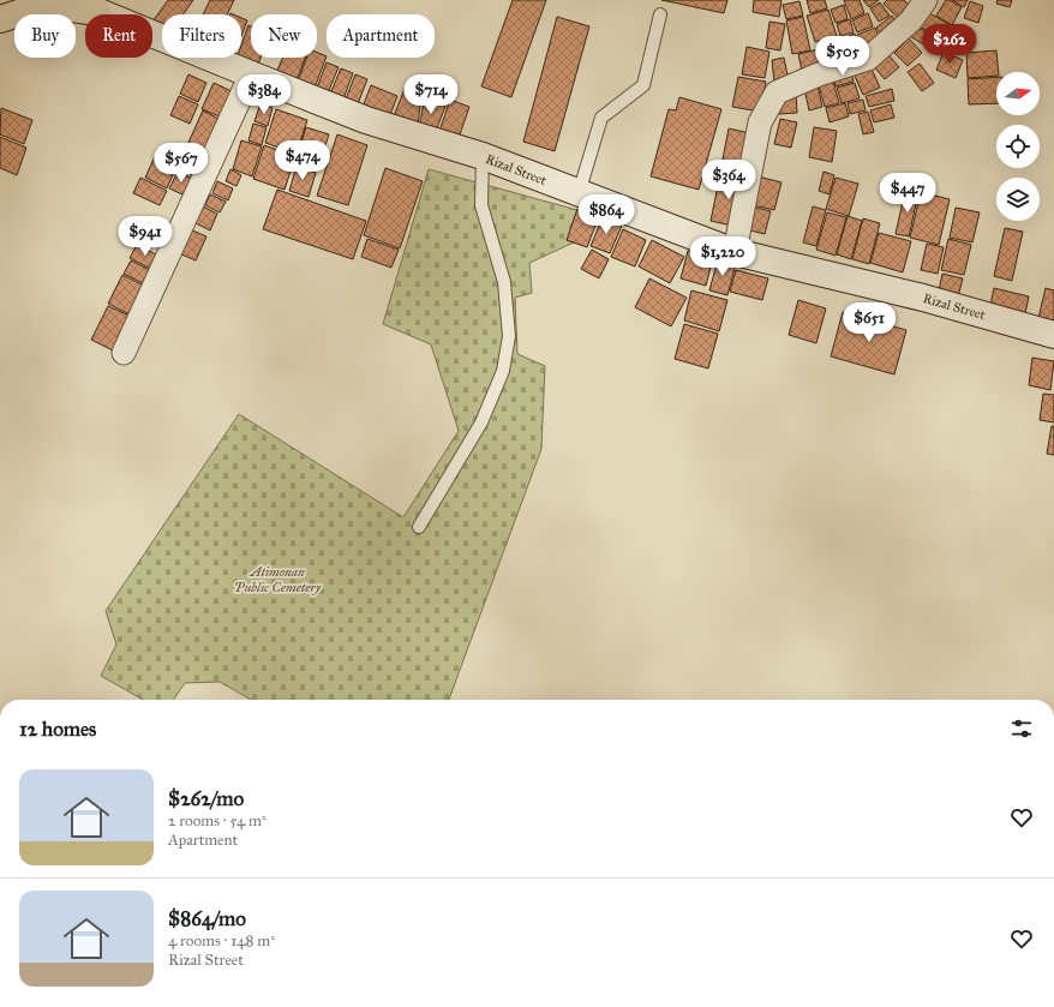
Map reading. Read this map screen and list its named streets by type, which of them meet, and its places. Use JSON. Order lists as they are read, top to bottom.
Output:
{
  "streets": {
    "main road": ["Rizal Street"]
  },
  "parks": ["Atimonan Public Cemetery"],
  "north": "right",
  "page": {
    "chip": [
      "Buy",
      "Rent",
      "Filters",
      "New",
      "Apartment"
    ],
    "price": [
      "$262",
      "$505",
      "$384",
      "$714",
      "$474",
      "$567",
      "$364",
      "$447",
      "$864",
      "$941",
      "$1,220",
      "$651"
    ],
    "heading": "12 homes",
    "list": [
      {
        "name": "$262/mo",
        "note": "2 rooms · 54 m² · Apartment"
      },
      {
        "name": "$864/mo",
        "note": "4 rooms · 148 m² · Rizal Street"
      }
    ]
  }
}
